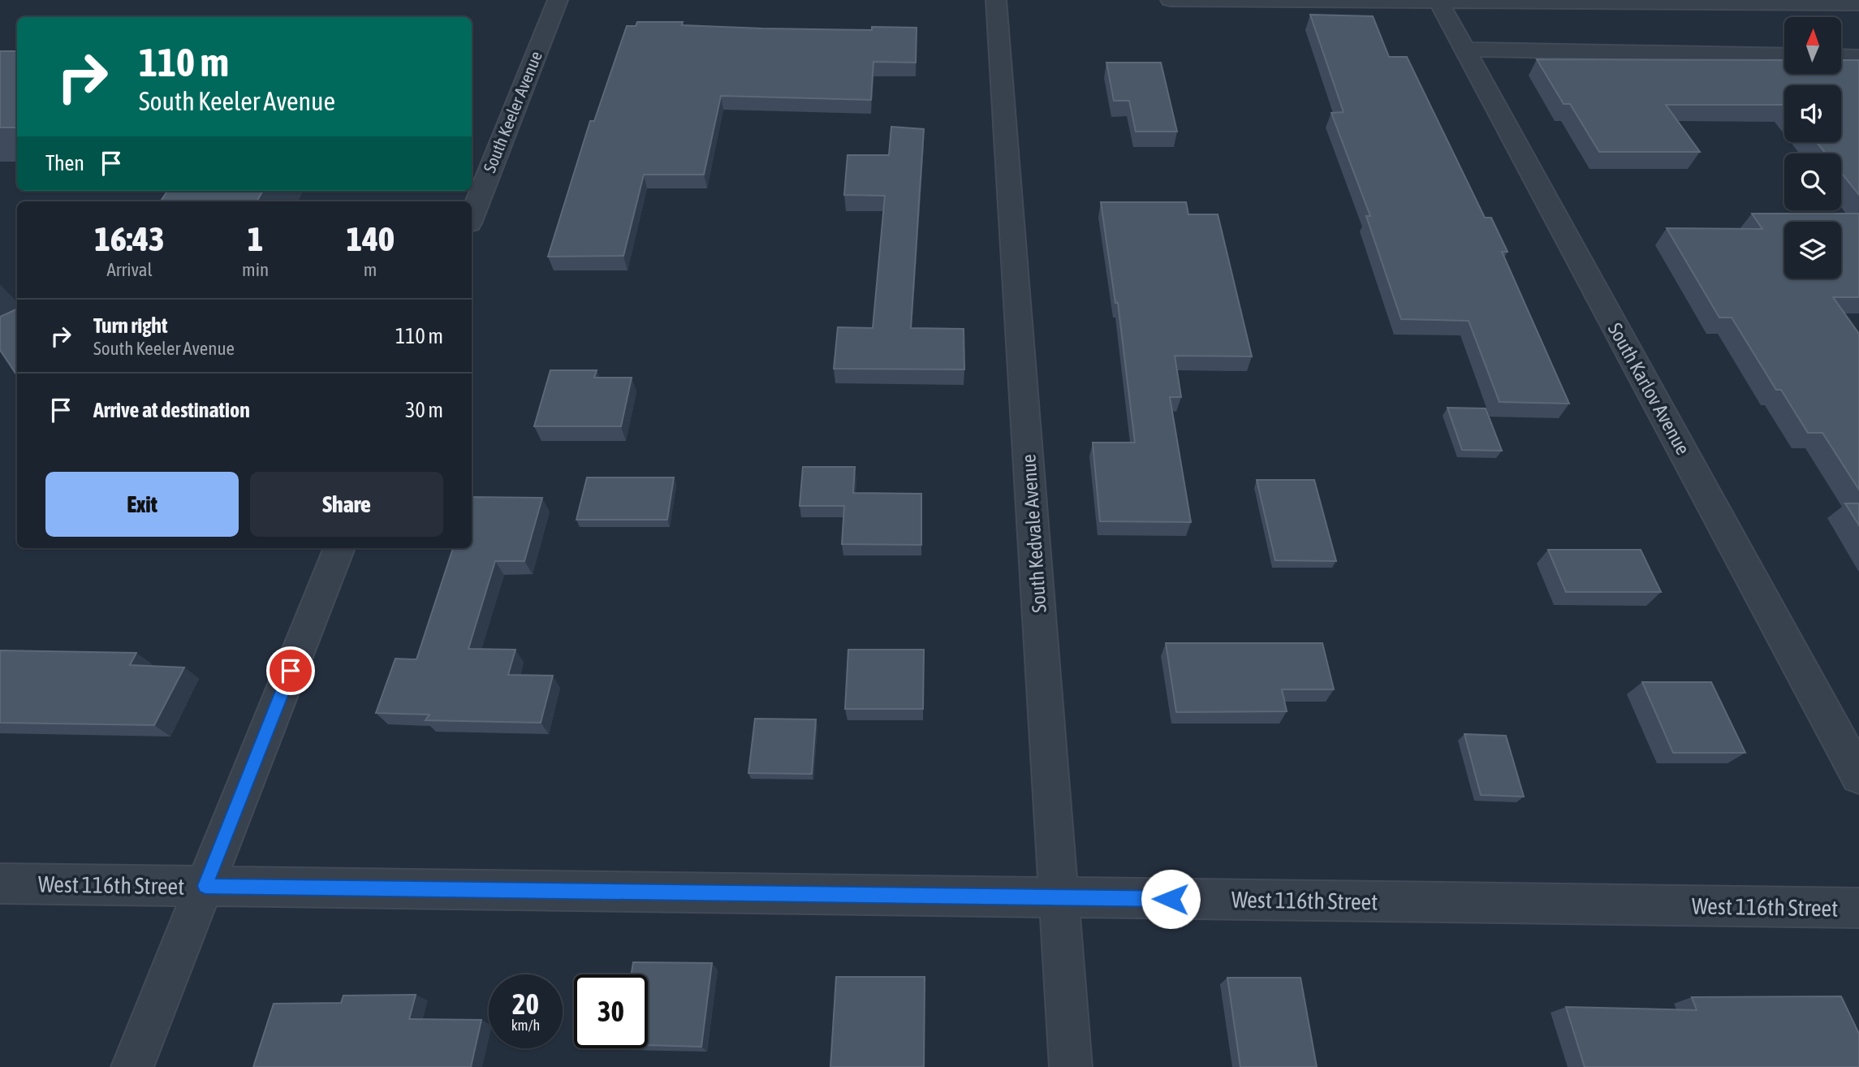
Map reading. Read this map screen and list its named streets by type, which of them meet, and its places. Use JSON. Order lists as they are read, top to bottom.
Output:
{
  "streets": {
    "street": [
      "South Keeler Avenue",
      "South Karlov Avenue",
      "South Kedvale Avenue",
      "West 116th Street"
    ]
  },
  "crossings": [
    ["South Kedvale Avenue", "West 116th Street"]
  ],
  "north": "top",
  "page": {
    "turn": ["110 m", "South Keeler Avenue"],
    "then": "Then",
    "eta": [
      "16:43",
      "Arrival",
      "1",
      "min",
      "140",
      "m"
    ],
    "list": [
      {
        "name": "Turn right",
        "note": "South Keeler Avenue",
        "value": "110 m"
      },
      {
        "name": "Arrive at destination",
        "value": "30 m"
      }
    ],
    "buttons": ["Exit", "Share"],
    "speed": "20 km/h",
    "limit": "30"
  }
}
